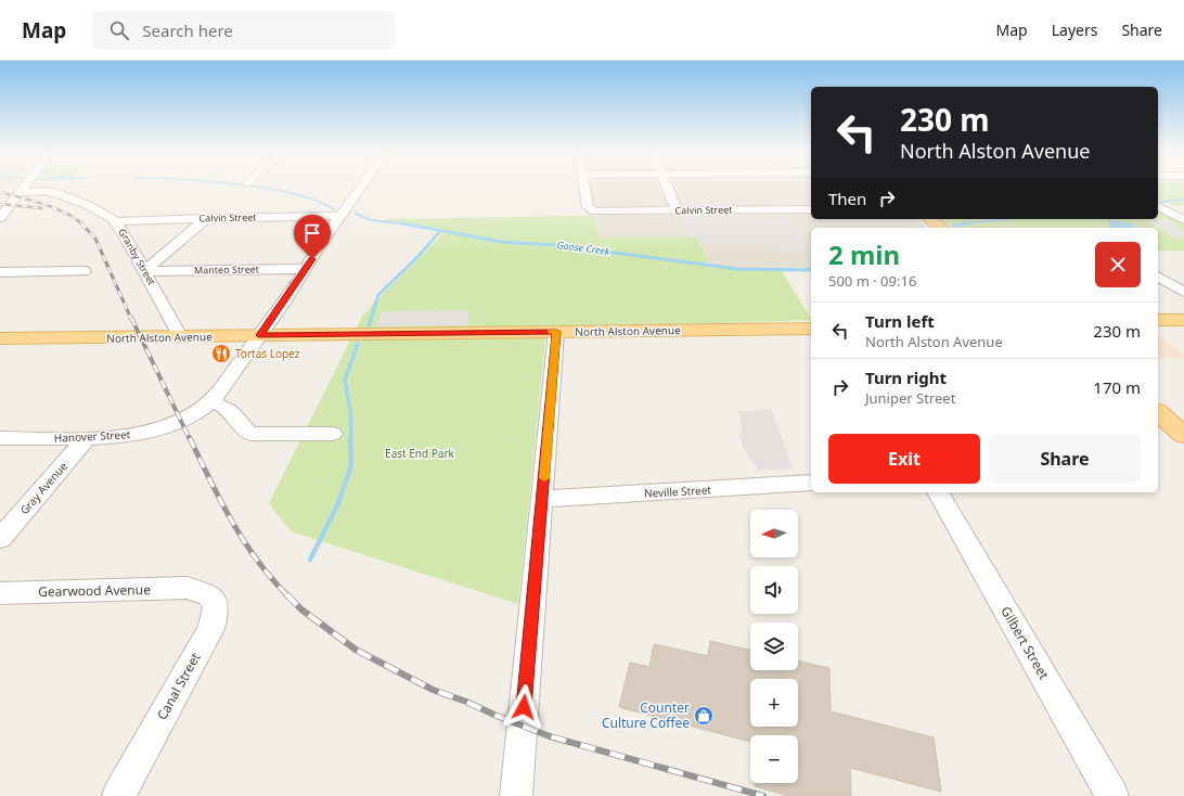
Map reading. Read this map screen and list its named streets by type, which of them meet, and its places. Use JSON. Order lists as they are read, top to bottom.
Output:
{
  "streets": {
    "main road": ["North Alston Avenue"],
    "street": [
      "Calvin Street",
      "Granby Street",
      "Manteo Street",
      "Hanover Street",
      "Gray Avenue",
      "Neville Street",
      "Gearwood Avenue",
      "Gilbert Street",
      "Canal Street"
    ]
  },
  "crossings": [
    ["Calvin Street", "Granby Street"],
    ["Calvin Street", "Hanover Street"],
    ["Granby Street", "Manteo Street"],
    ["Granby Street", "North Alston Avenue"],
    ["Manteo Street", "Hanover Street"],
    ["North Alston Avenue", "Hanover Street"],
    ["Hanover Street", "Gray Avenue"],
    ["Gearwood Avenue", "Canal Street"]
  ],
  "water": ["Goose Creek"],
  "parks": ["East End Park"],
  "places": {
    "restaurant": ["Tortas Lopez"],
    "shop": ["Counter Culture Coffee"]
  },
  "north": "left",
  "page": {
    "header": "Map",
    "search": "Search here",
    "nav": ["Map", "Layers", "Share"],
    "turn": ["230 m", "North Alston Avenue"],
    "then": "Then",
    "heading": ["2 min", "500 m · 09:16"],
    "list": [
      {
        "name": "Turn left",
        "note": "North Alston Avenue",
        "value": "230 m"
      },
      {
        "name": "Turn right",
        "note": "Juniper Street",
        "value": "170 m"
      }
    ],
    "buttons": ["Exit", "Share"],
    "map_buttons": ["+", "−"]
  }
}
